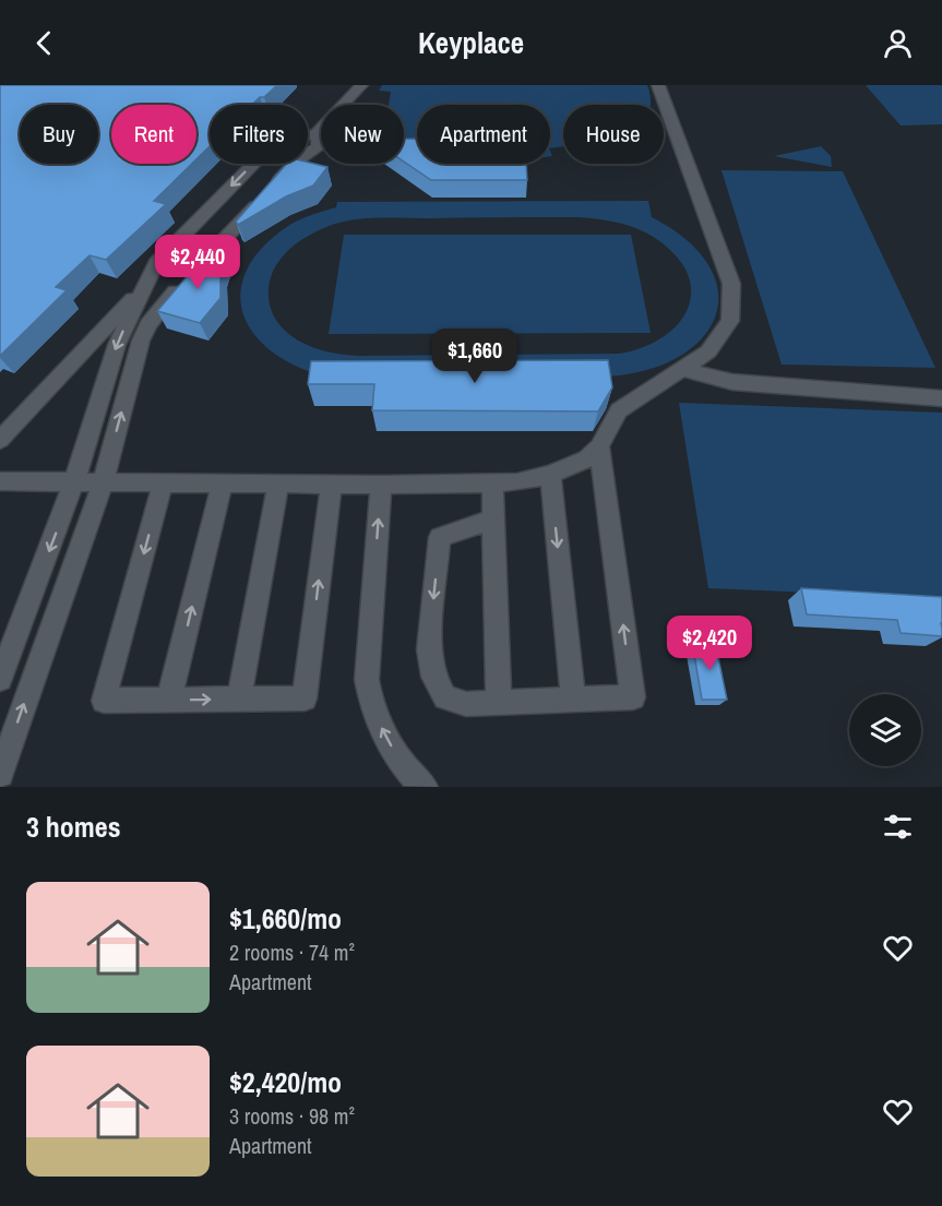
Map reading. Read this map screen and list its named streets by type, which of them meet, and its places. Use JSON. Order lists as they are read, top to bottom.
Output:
{
  "page": {
    "header": "Keyplace",
    "chip": [
      "Buy",
      "Rent",
      "Filters",
      "New",
      "Apartment",
      "House"
    ],
    "price": ["$2,440", "$1,660", "$2,420"],
    "heading": "3 homes",
    "list": [
      {
        "name": "$1,660/mo",
        "note": "2 rooms · 74 m² · Apartment"
      },
      {
        "name": "$2,420/mo",
        "note": "3 rooms · 98 m² · Apartment"
      }
    ]
  }
}
